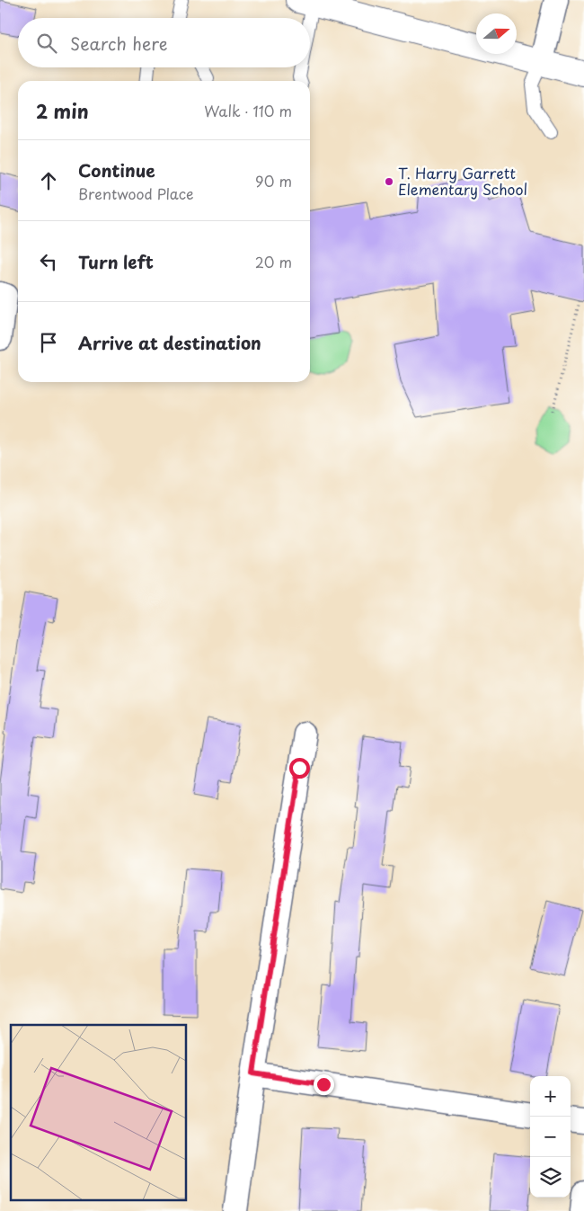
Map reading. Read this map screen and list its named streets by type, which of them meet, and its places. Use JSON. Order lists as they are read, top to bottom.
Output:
{
  "places": ["T. Harry Garrett Elementary School"],
  "north": "right",
  "page": {
    "search": "Search here",
    "heading": ["2 min", "Walk · 110 m"],
    "list": [
      ["Continue", "Brentwood Place", "90 m"],
      ["Turn left", "20 m"],
      "Arrive at destination"
    ],
    "map_buttons": ["+", "−"]
  }
}
